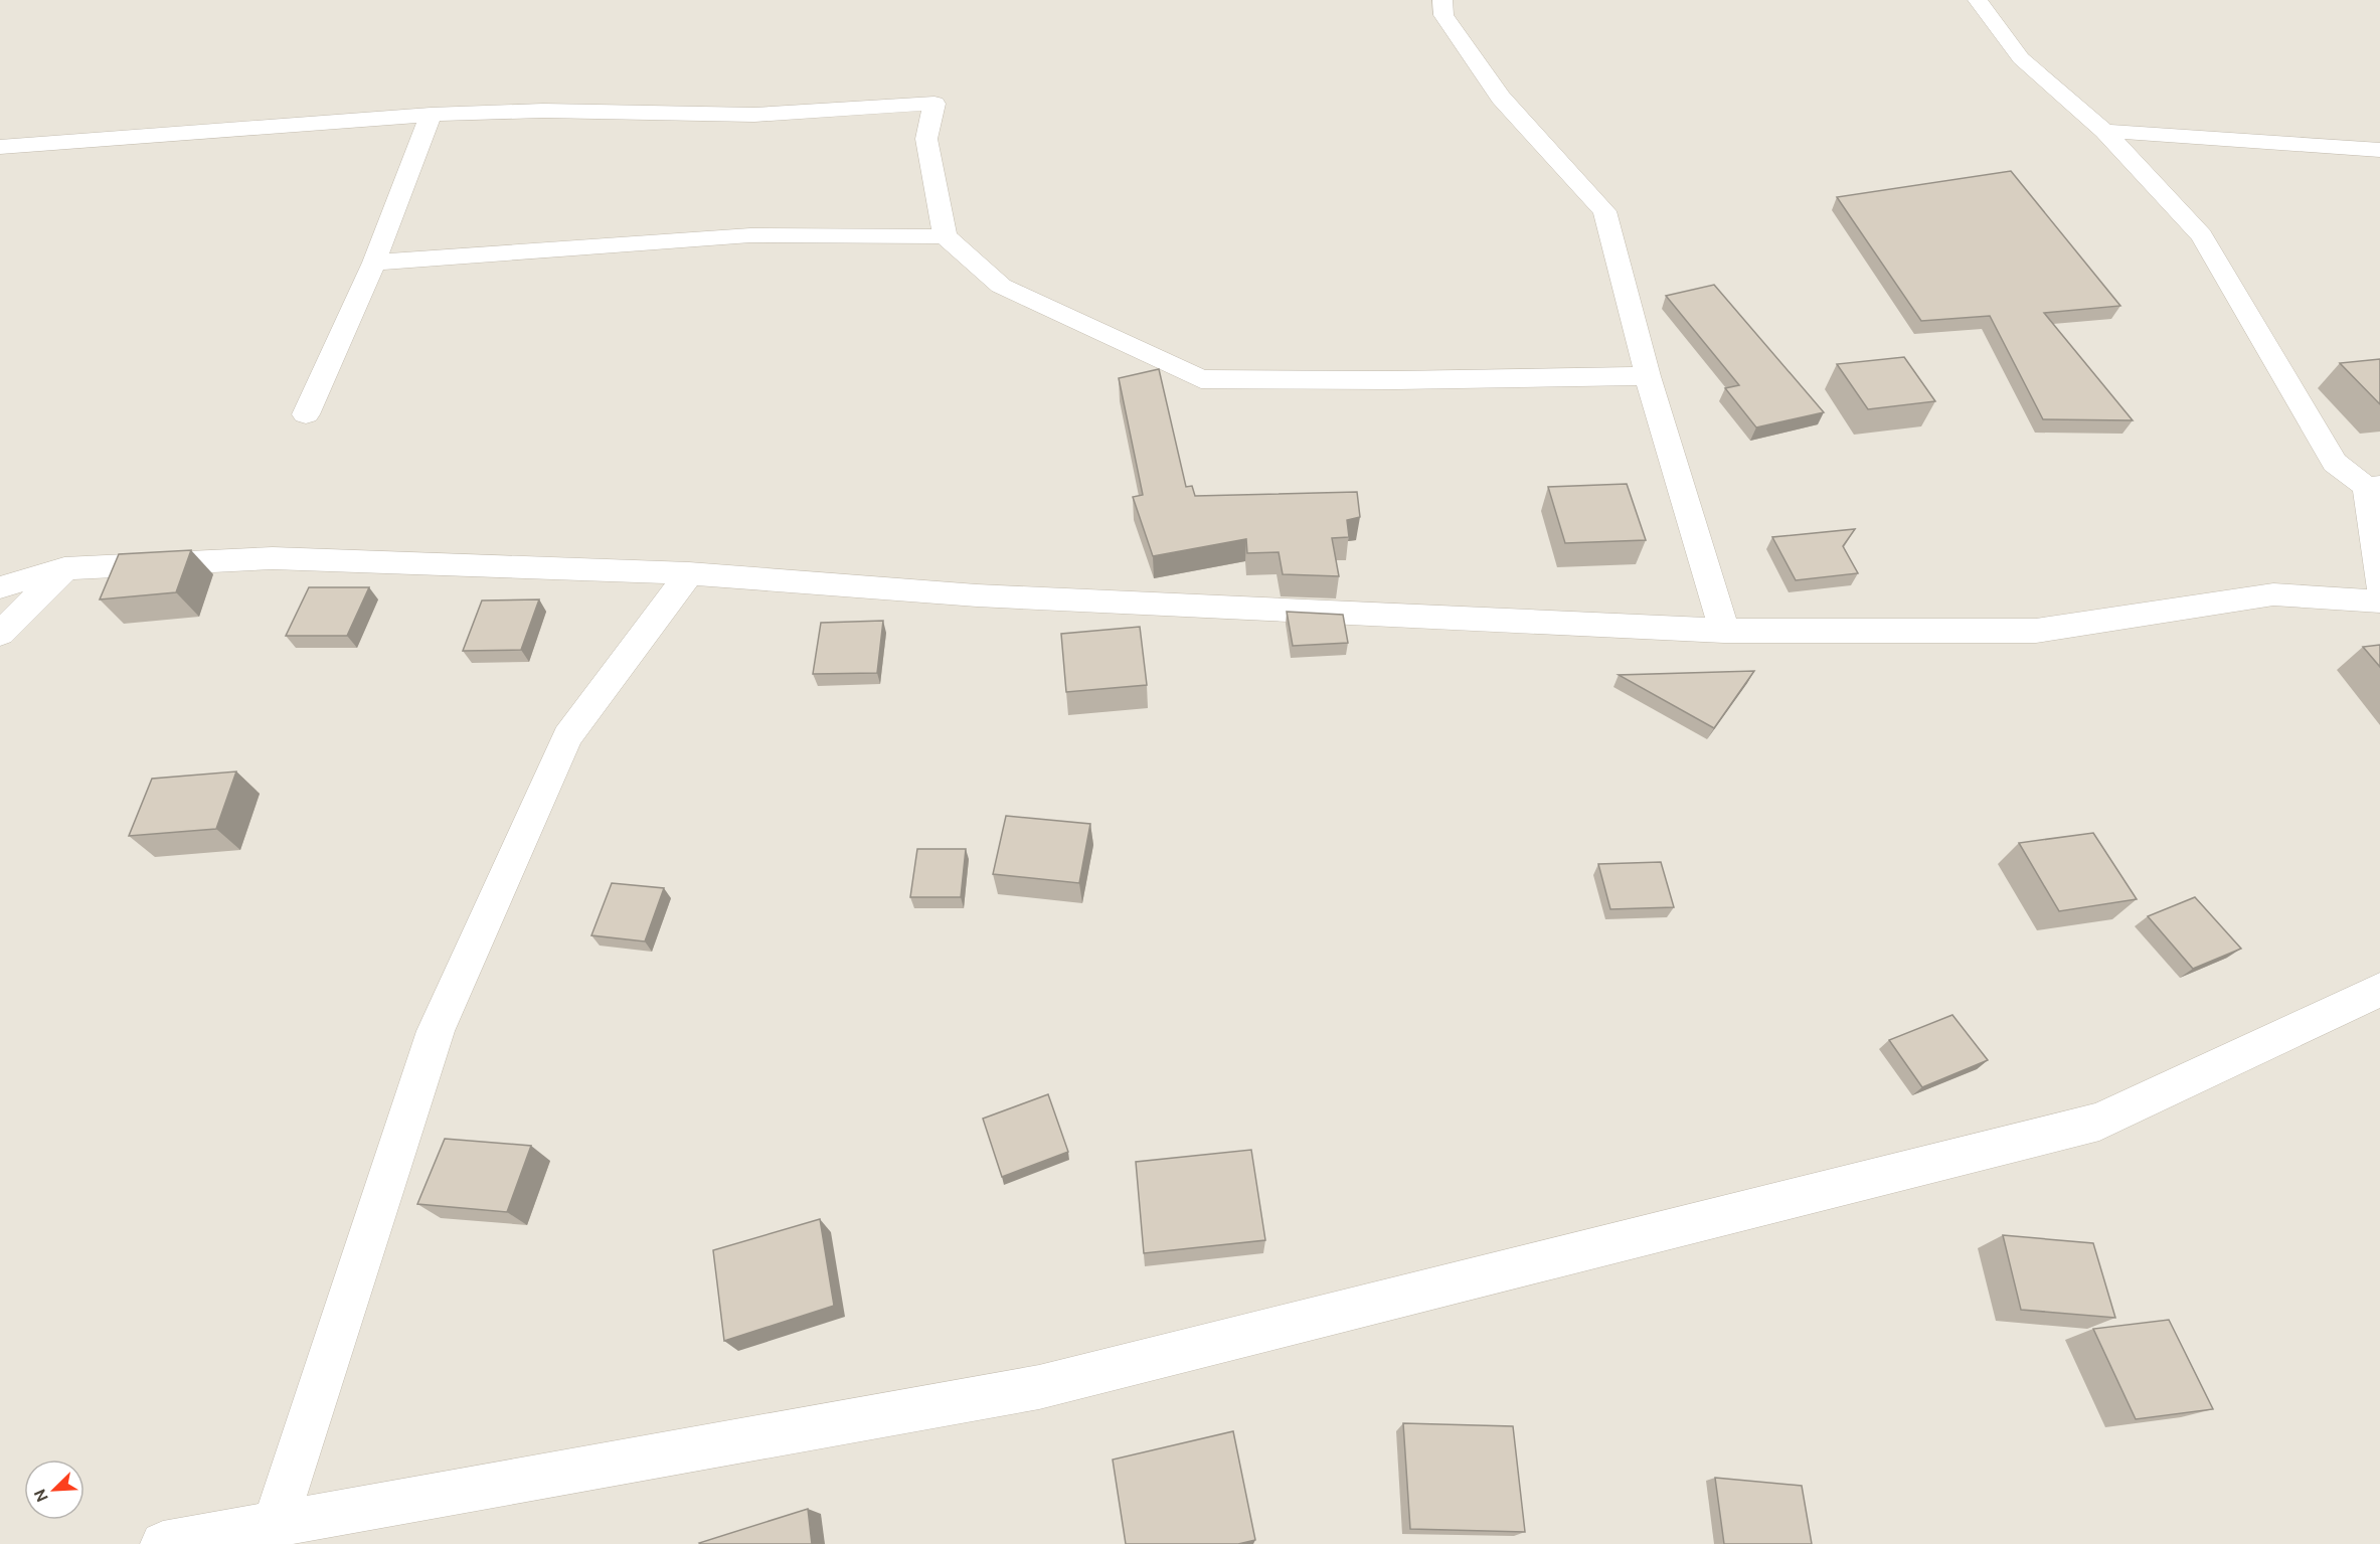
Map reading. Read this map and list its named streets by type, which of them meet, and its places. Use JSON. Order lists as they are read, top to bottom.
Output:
{
  "north": "bottom left"
}
